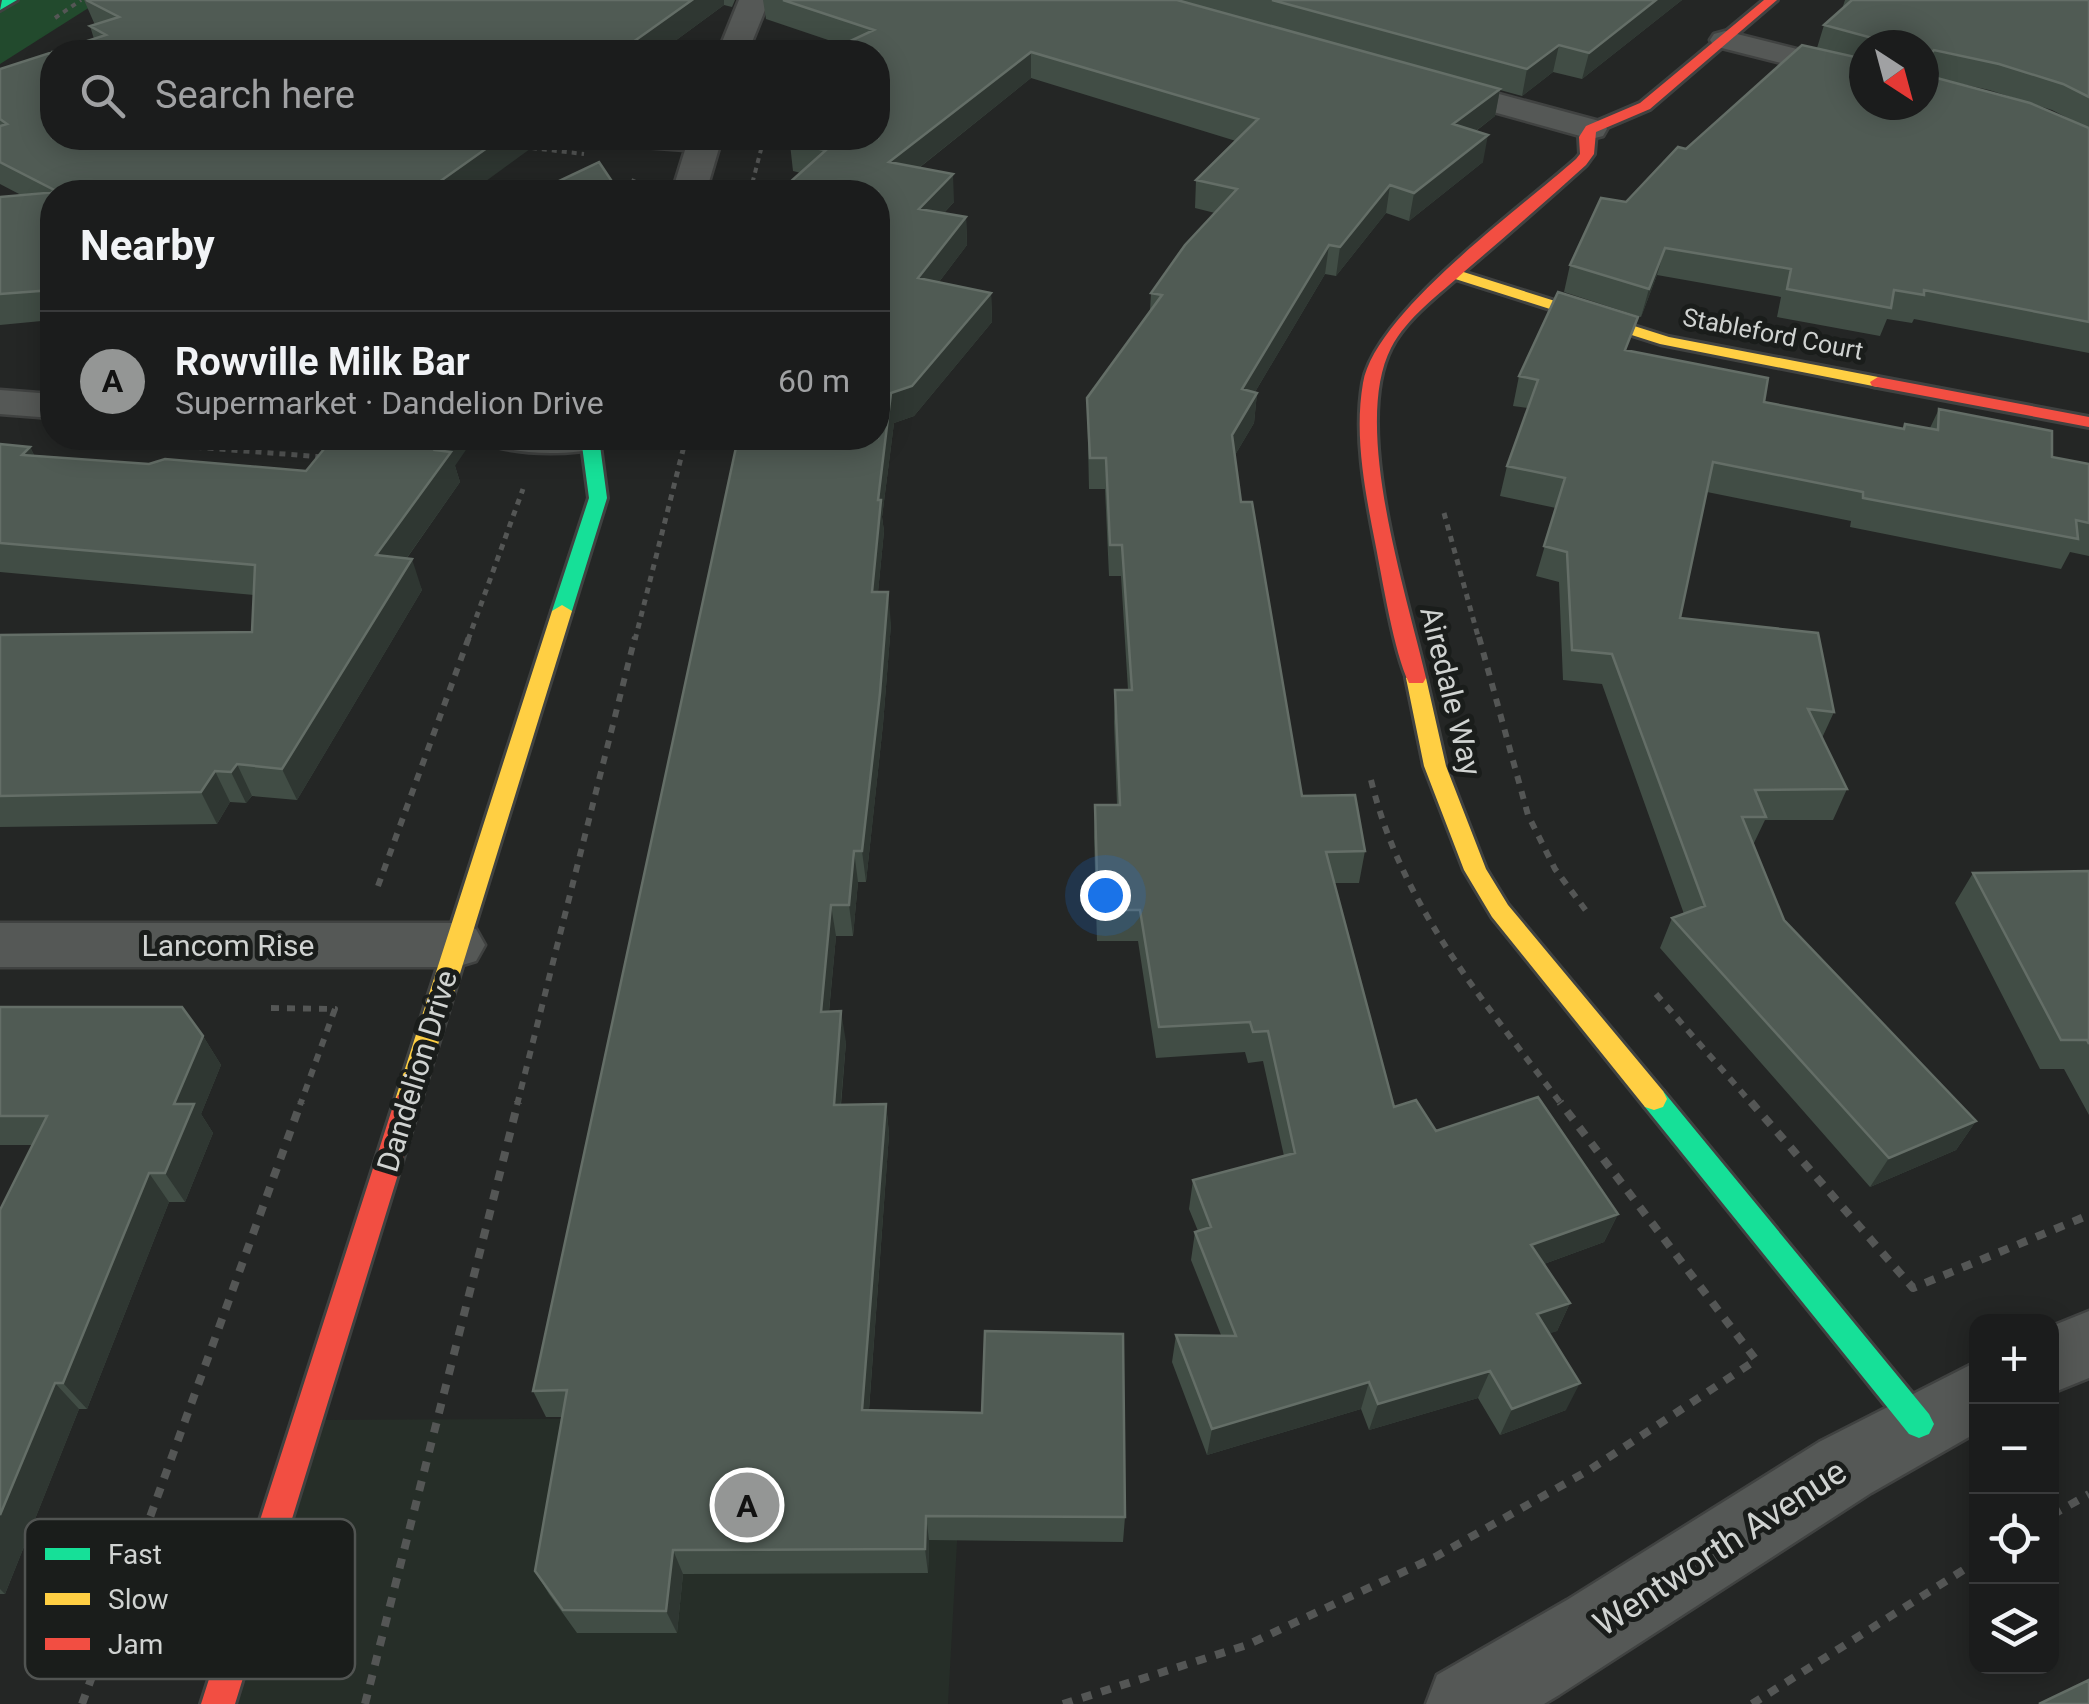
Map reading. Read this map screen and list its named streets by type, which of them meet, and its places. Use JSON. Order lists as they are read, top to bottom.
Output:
{
  "streets": {
    "street": [
      "Stableford Court",
      "Airedale Way",
      "Lancom Rise",
      "Dandelion Drive",
      "Wentworth Avenue"
    ]
  },
  "crossings": [
    ["Stableford Court", "Airedale Way"],
    ["Airedale Way", "Wentworth Avenue"],
    ["Lancom Rise", "Dandelion Drive"]
  ],
  "legend": ["Fast", "Slow", "Jam"],
  "north": "bottom right",
  "page": {
    "search": "Search here",
    "heading": "Nearby",
    "list": [
      {
        "mark": "A",
        "name": "Rowville Milk Bar",
        "note": "Supermarket · Dandelion Drive",
        "value": "60 m"
      }
    ],
    "map_buttons": ["+", "−"],
    "pins": "A"
  }
}
